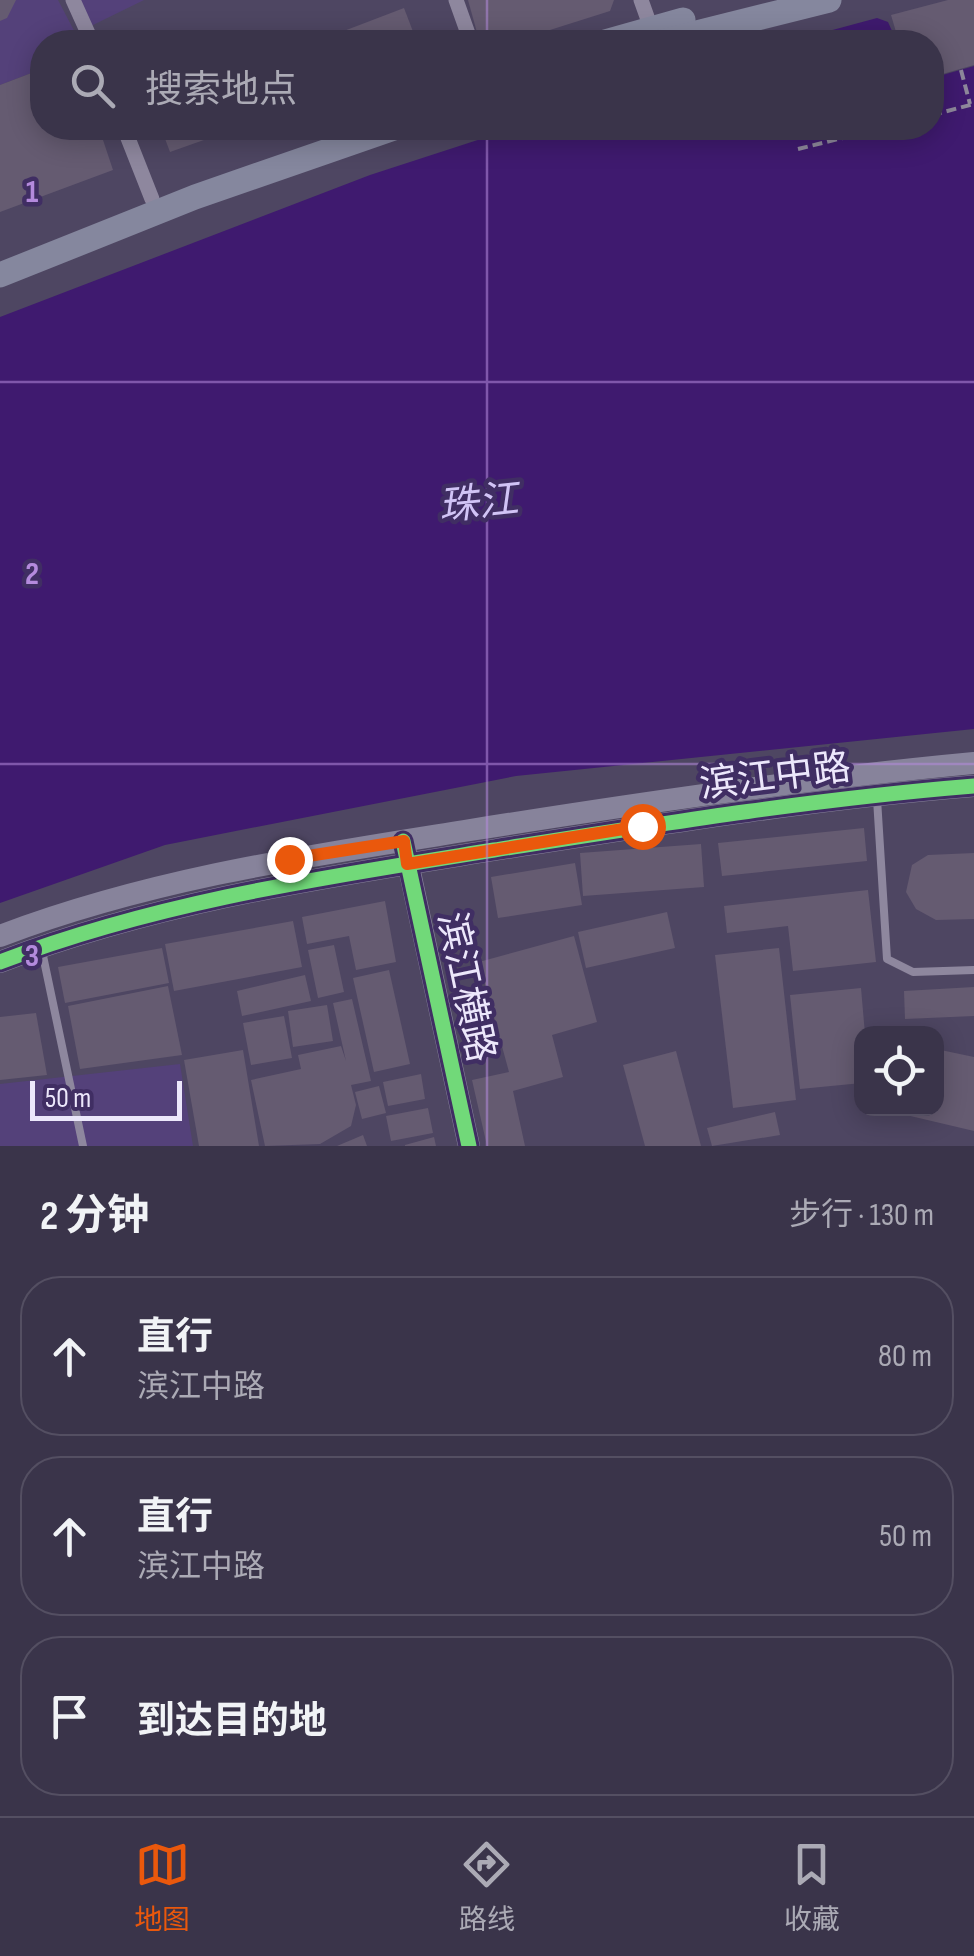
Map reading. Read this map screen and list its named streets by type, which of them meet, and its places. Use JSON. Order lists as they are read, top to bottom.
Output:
{
  "streets": {
    "main road": ["滨江中路", "滨江横路"]
  },
  "crossings": [
    ["滨江中路", "滨江横路"]
  ],
  "water": ["珠江"],
  "scale_bar": "50 m",
  "page": {
    "search": "搜索地点",
    "scale": "50 m",
    "heading": ["2 分钟", "步行 · 130 m"],
    "list": [
      ["直行", "滨江中路", "80 m"],
      ["直行", "滨江中路", "50 m"],
      "到达目的地"
    ],
    "nav": ["地图", "路线", "收藏"]
  },
  "grid": {
    "rows": ["1", "2", "3"]
  }
}
